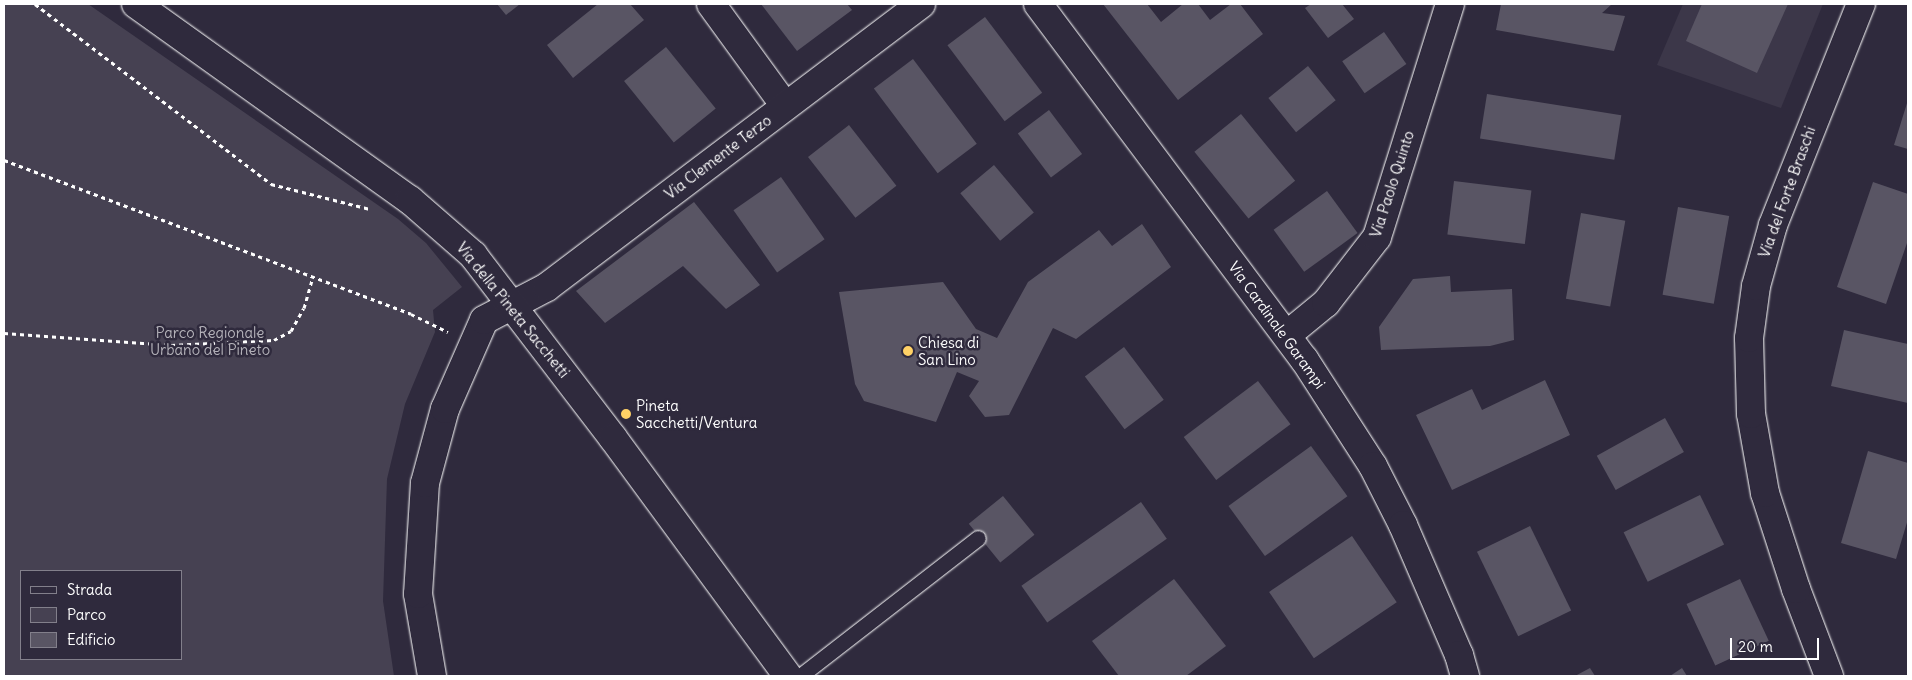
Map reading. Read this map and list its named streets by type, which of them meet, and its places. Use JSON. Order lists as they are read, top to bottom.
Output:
{
  "streets": {
    "street": [
      "Via Clemente Terzo",
      "Via Paolo Quinto",
      "Via del Forte Braschi",
      "Via della Pineta Sacchetti",
      "Via Cardinale Garampi"
    ]
  },
  "crossings": [
    ["Via Clemente Terzo", "Via della Pineta Sacchetti"],
    ["Via Paolo Quinto", "Via Cardinale Garampi"]
  ],
  "parks": ["Parco Regionale Urbano del Pineto"],
  "places": ["Chiesa di San Lino", "Pineta Sacchetti/Ventura"],
  "legend": ["Strada", "Parco", "Edificio"],
  "scale_bar": "20 m"
}
